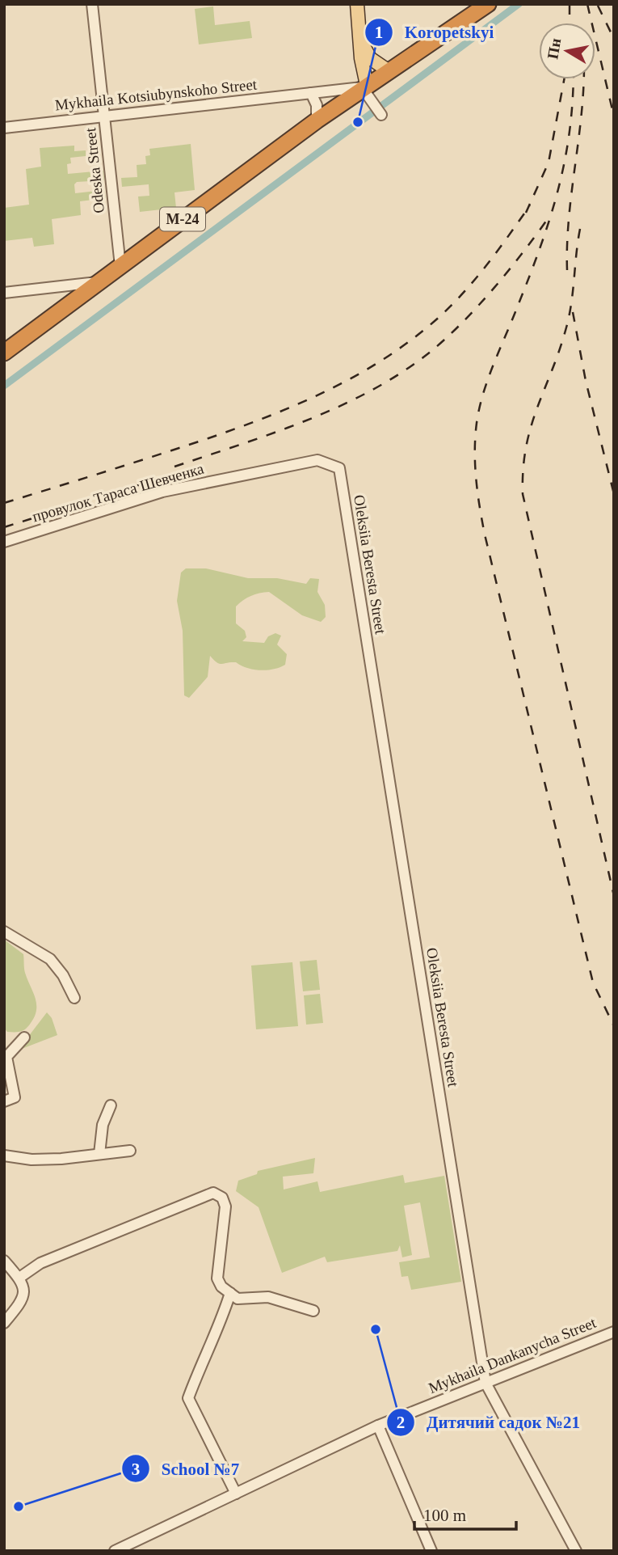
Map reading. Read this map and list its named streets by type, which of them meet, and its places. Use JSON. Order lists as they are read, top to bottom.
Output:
{
  "streets": {
    "highway": ["М-24"],
    "street": [
      "Mykhaila Kotsiubynskoho Street",
      "Odeska Street",
      "провулок Тараса Шевченка",
      "Oleksiia Beresta Street",
      "Mykhaila Dankanycha Street"
    ]
  },
  "crossings": [
    ["Mykhaila Kotsiubynskoho Street", "Odeska Street"],
    ["Mykhaila Kotsiubynskoho Street", "М-24"],
    ["Odeska Street", "М-24"],
    ["провулок Тараса Шевченка", "Oleksiia Beresta Street"],
    ["Oleksiia Beresta Street", "Mykhaila Dankanycha Street"]
  ],
  "places": ["Koropetskyi", "Дитячий садок №21", "School №7"],
  "scale_bar": "100 m",
  "north": "left"
}
